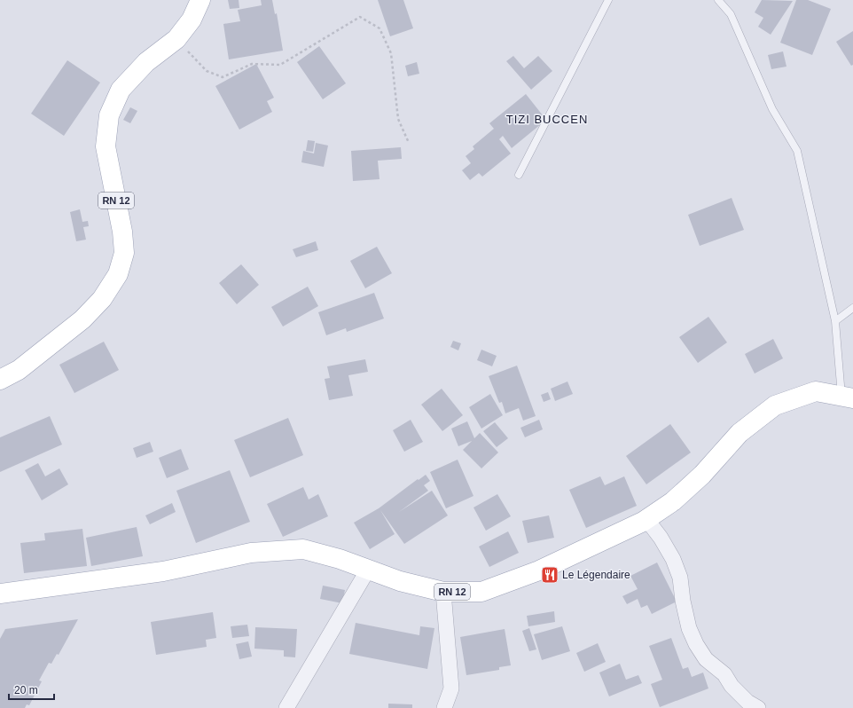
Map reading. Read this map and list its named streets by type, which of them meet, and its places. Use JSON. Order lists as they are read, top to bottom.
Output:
{
  "streets": {
    "main road": ["RN 12"]
  },
  "districts": ["TIZI BUCCEN"],
  "places": {
    "restaurant": ["Le Légendaire"]
  },
  "scale_bar": "20 m"
}
